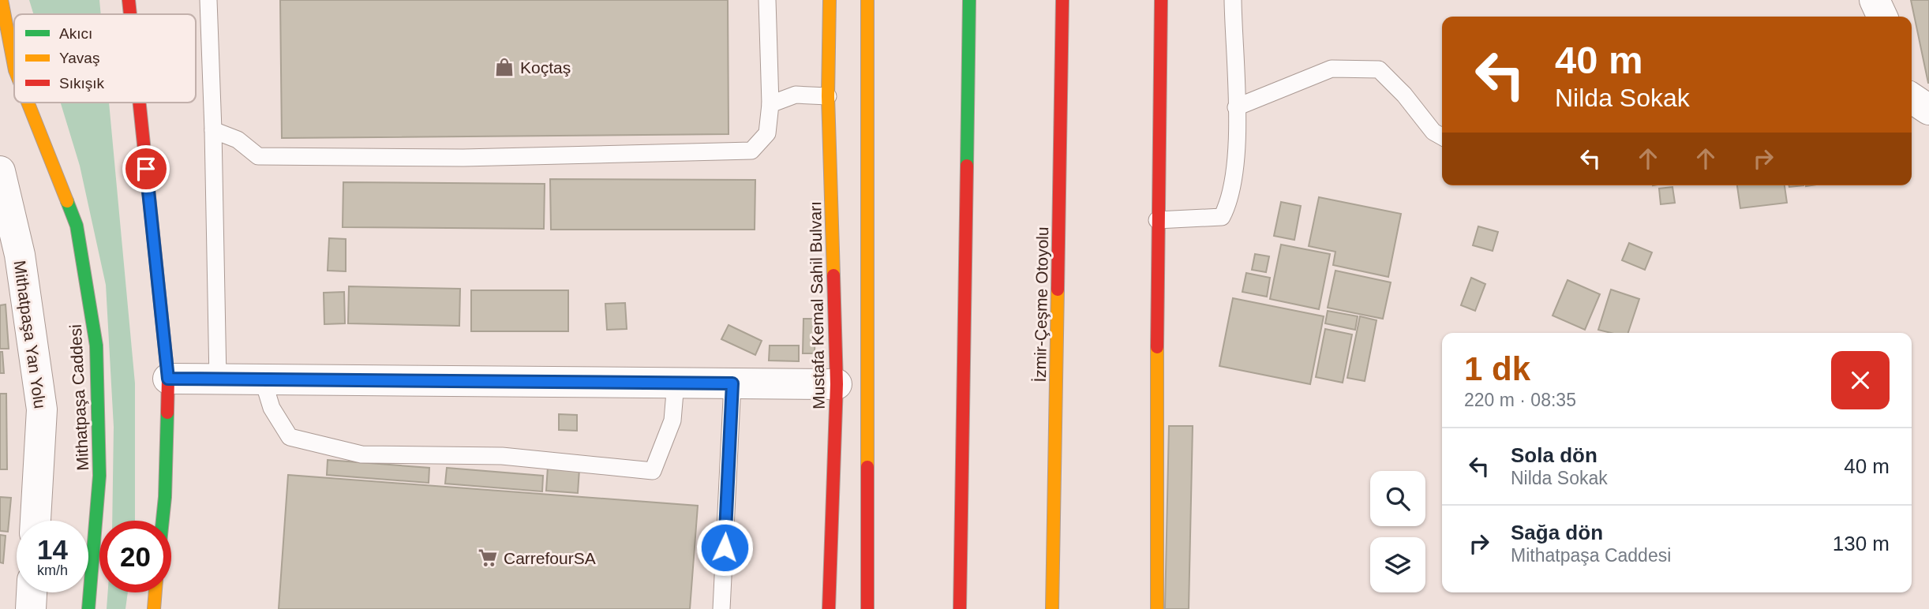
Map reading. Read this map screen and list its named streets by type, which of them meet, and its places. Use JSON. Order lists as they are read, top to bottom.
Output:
{
  "streets": {
    "main road": ["İzmir-Çeşme Otoyolu", "Mustafa Kemal Sahil Bulvarı", "Mithatpaşa Caddesi"],
    "street": ["Mithatpaşa Yan Yolu"]
  },
  "places": {
    "shop": ["Koçtaş"],
    "supermarket": ["CarrefourSA"]
  },
  "legend": ["Akıcı", "Yavaş", "Sıkışık"],
  "page": {
    "turn": ["40 m", "Nilda Sokak"],
    "heading": ["1 dk", "220 m · 08:35"],
    "list": [
      {
        "name": "Sola dön",
        "note": "Nilda Sokak",
        "value": "40 m"
      },
      {
        "name": "Sağa dön",
        "note": "Mithatpaşa Caddesi",
        "value": "130 m"
      }
    ],
    "speed": "14 km/h",
    "limit": "20"
  }
}
